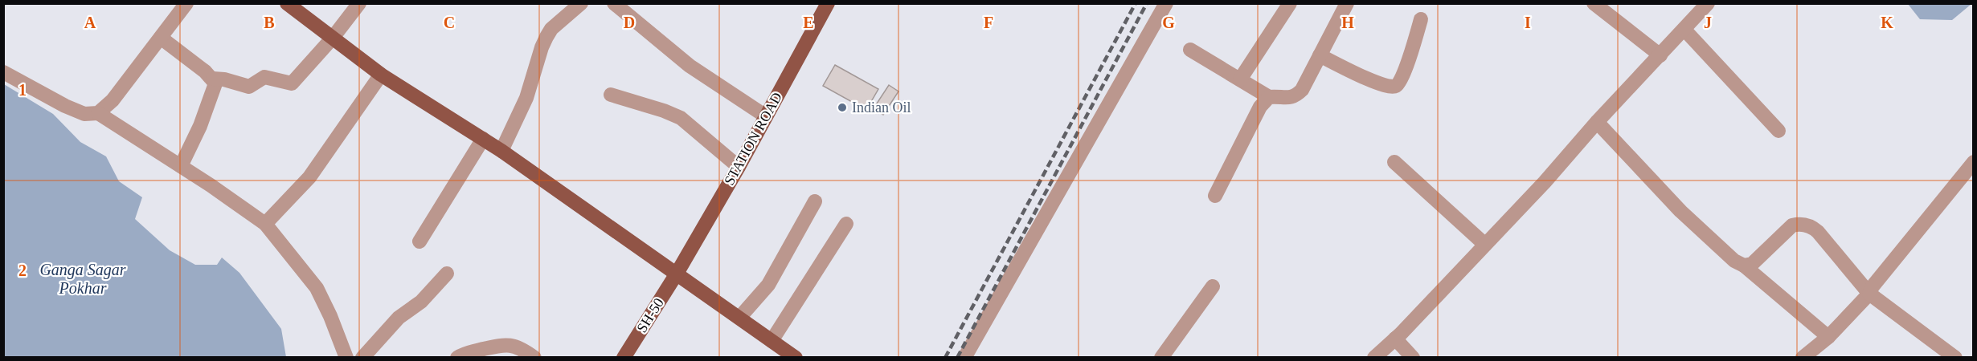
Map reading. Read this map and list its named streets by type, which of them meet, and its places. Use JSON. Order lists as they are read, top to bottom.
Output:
{
  "streets": {
    "main road": ["STATION ROAD", "SH-50"]
  },
  "crossings": [
    ["STATION ROAD", "SH-50"]
  ],
  "water": ["Ganga Sagar Pokhar"],
  "places": ["Indian Oil"],
  "grid": {
    "columns": [
      "A",
      "B",
      "C",
      "D",
      "E",
      "F",
      "G",
      "H",
      "I",
      "J",
      "K"
    ],
    "rows": ["1", "2"]
  }
}
